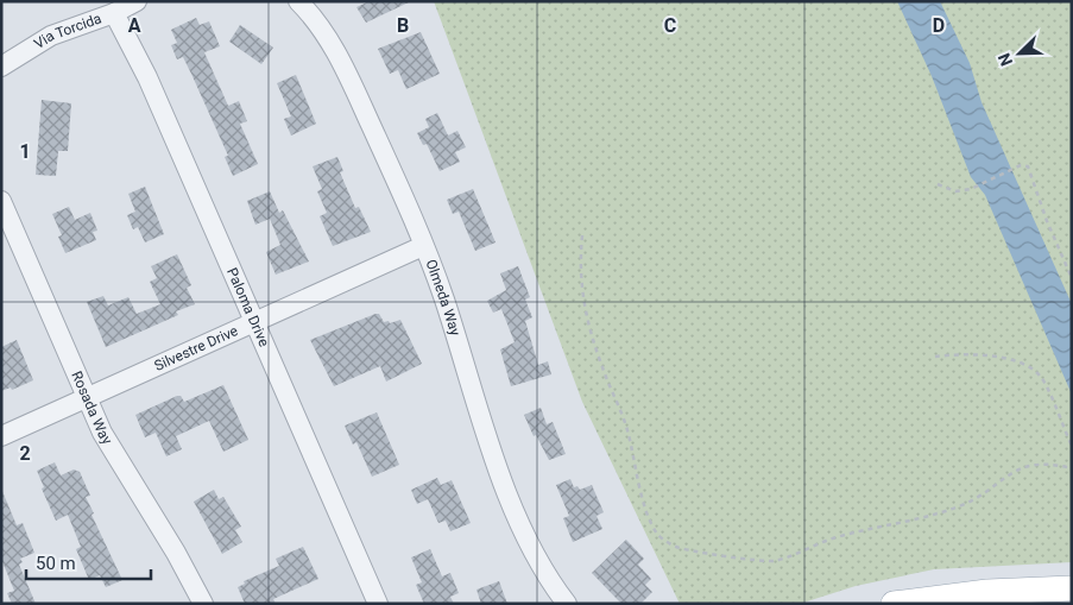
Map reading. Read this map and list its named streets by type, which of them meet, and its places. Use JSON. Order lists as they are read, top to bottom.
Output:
{
  "streets": {
    "street": [
      "Via Torcida",
      "Olmeda Way",
      "Paloma Drive",
      "Silvestre Drive",
      "Rosada Way"
    ]
  },
  "crossings": [
    ["Via Torcida", "Paloma Drive"],
    ["Olmeda Way", "Silvestre Drive"],
    ["Paloma Drive", "Silvestre Drive"],
    ["Silvestre Drive", "Rosada Way"]
  ],
  "scale_bar": "50 m",
  "north": "bottom left",
  "grid": {
    "columns": [
      "A",
      "B",
      "C",
      "D"
    ],
    "rows": ["1", "2"]
  }
}
